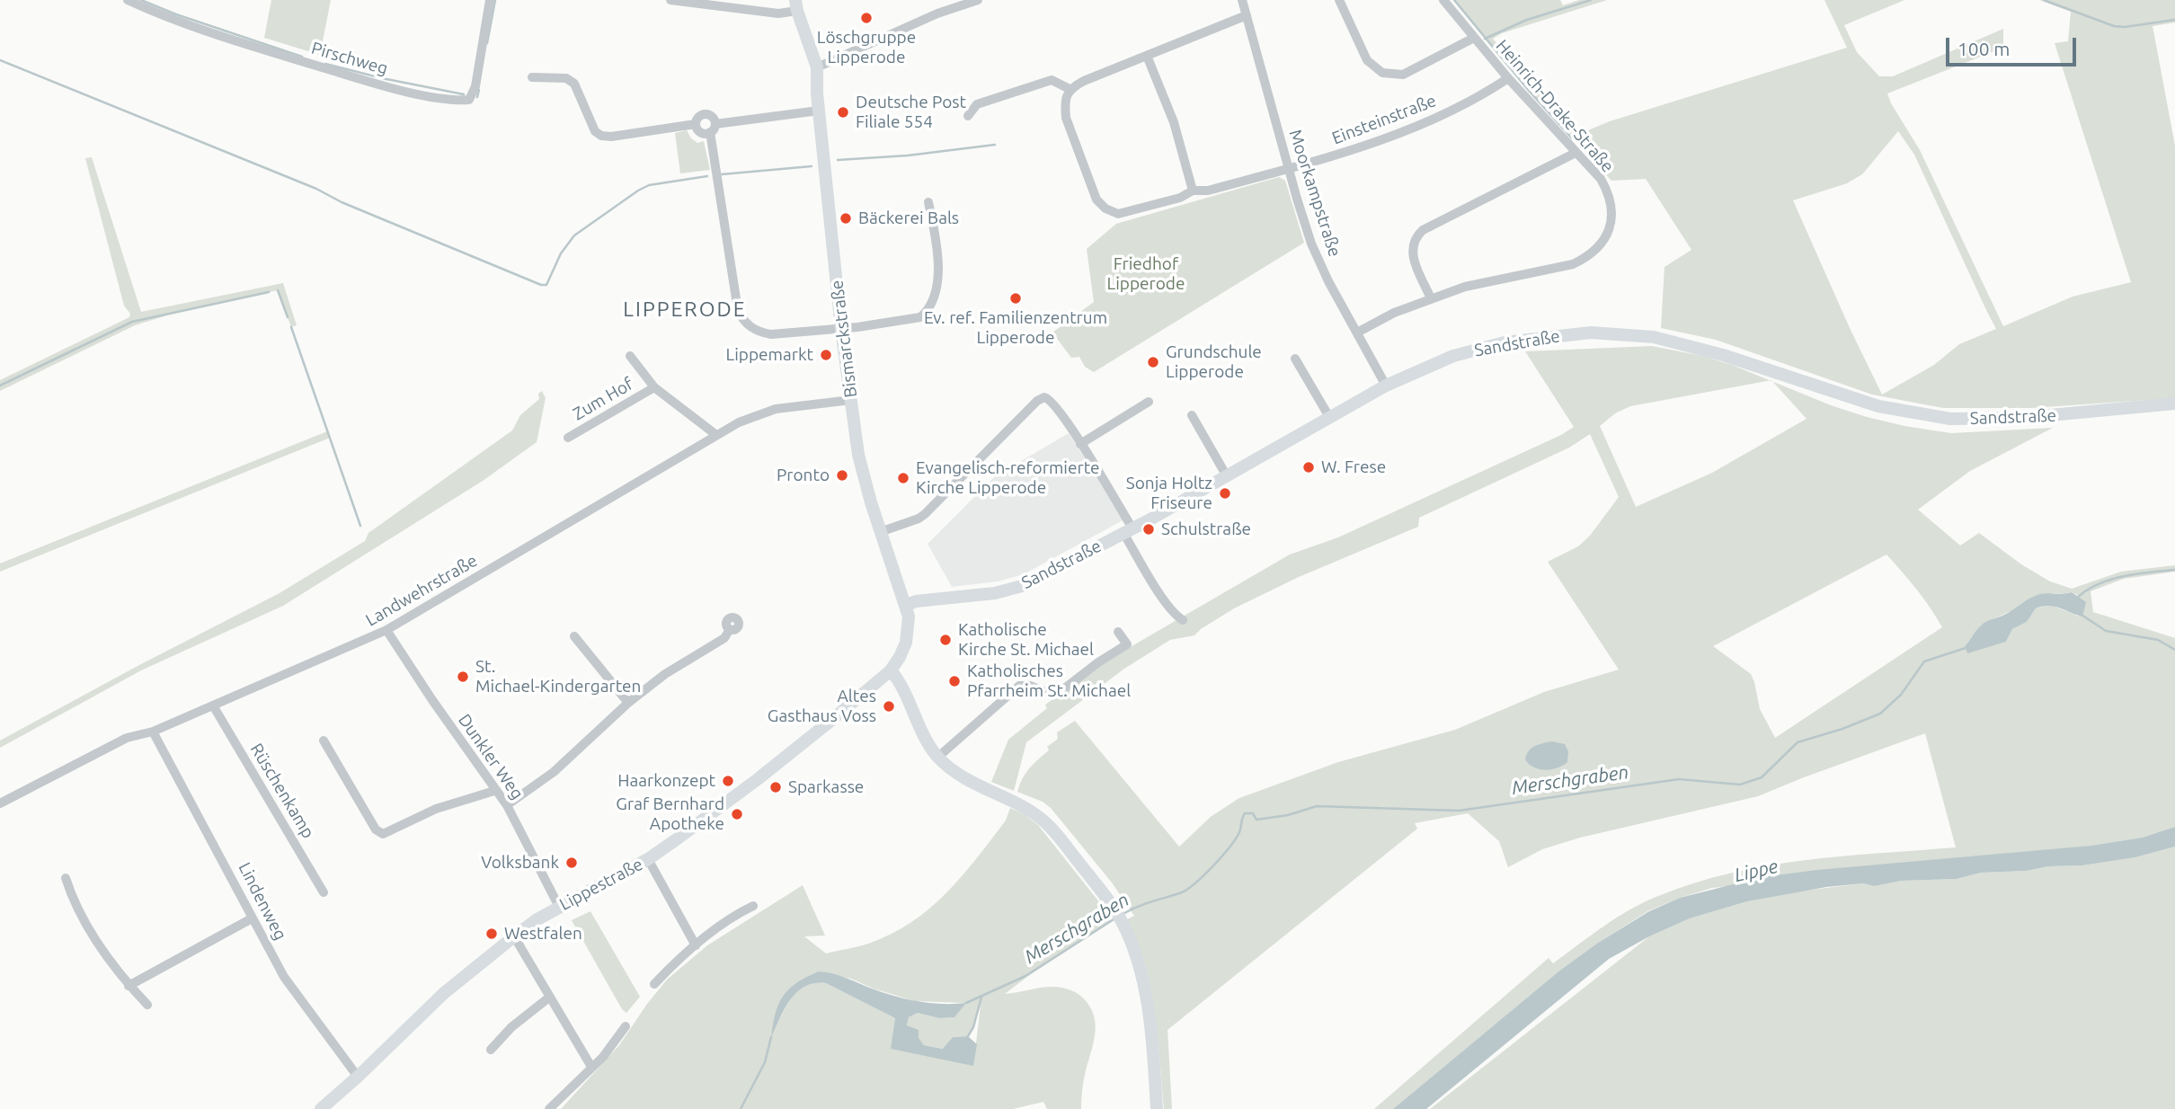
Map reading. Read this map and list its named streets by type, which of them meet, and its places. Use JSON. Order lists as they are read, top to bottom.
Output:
{
  "streets": {
    "main road": ["Bismarckstraße", "Sandstraße", "Lippestraße"],
    "street": [
      "Pirschweg",
      "Heinrich-Drake-Straße",
      "Einsteinstraße",
      "Moorkampstraße",
      "Zum Hof",
      "Landwehrstraße",
      "Dunkler Weg",
      "Rüschenkamp",
      "Lindenweg"
    ]
  },
  "crossings": [
    ["Heinrich-Drake-Straße", "Einsteinstraße"],
    ["Heinrich-Drake-Straße", "Moorkampstraße"],
    ["Einsteinstraße", "Moorkampstraße"],
    ["Moorkampstraße", "Sandstraße"],
    ["Bismarckstraße", "Sandstraße"],
    ["Bismarckstraße", "Landwehrstraße"],
    ["Bismarckstraße", "Lippestraße"],
    ["Zum Hof", "Landwehrstraße"],
    ["Landwehrstraße", "Dunkler Weg"],
    ["Landwehrstraße", "Rüschenkamp"],
    ["Landwehrstraße", "Lindenweg"],
    ["Dunkler Weg", "Lippestraße"],
    ["Lippestraße", "Lindenweg"]
  ],
  "districts": ["LIPPERODE"],
  "water": ["Merschgraben", "Lippe"],
  "parks": ["Friedhof Lipperode"],
  "places": [
    "Löschgruppe Lipperode",
    "Deutsche Post Filiale 554",
    "Bäckerei Bals",
    "Ev. ref. Familienzentrum Lipperode",
    "Lippemarkt",
    "Grundschule Lipperode",
    "W. Frese",
    "Pronto",
    "Evangelisch-reformierte Kirche Lipperode",
    "Sonja Holtz Friseure",
    "Schulstraße",
    "Katholische Kirche St. Michael",
    "St. Michael-Kindergarten",
    "Katholisches Pfarrheim St. Michael",
    "Altes Gasthaus Voss",
    "Haarkonzept",
    "Sparkasse",
    "Graf Bernhard Apotheke",
    "Volksbank",
    "Westfalen"
  ],
  "scale_bar": "100 m"
}
